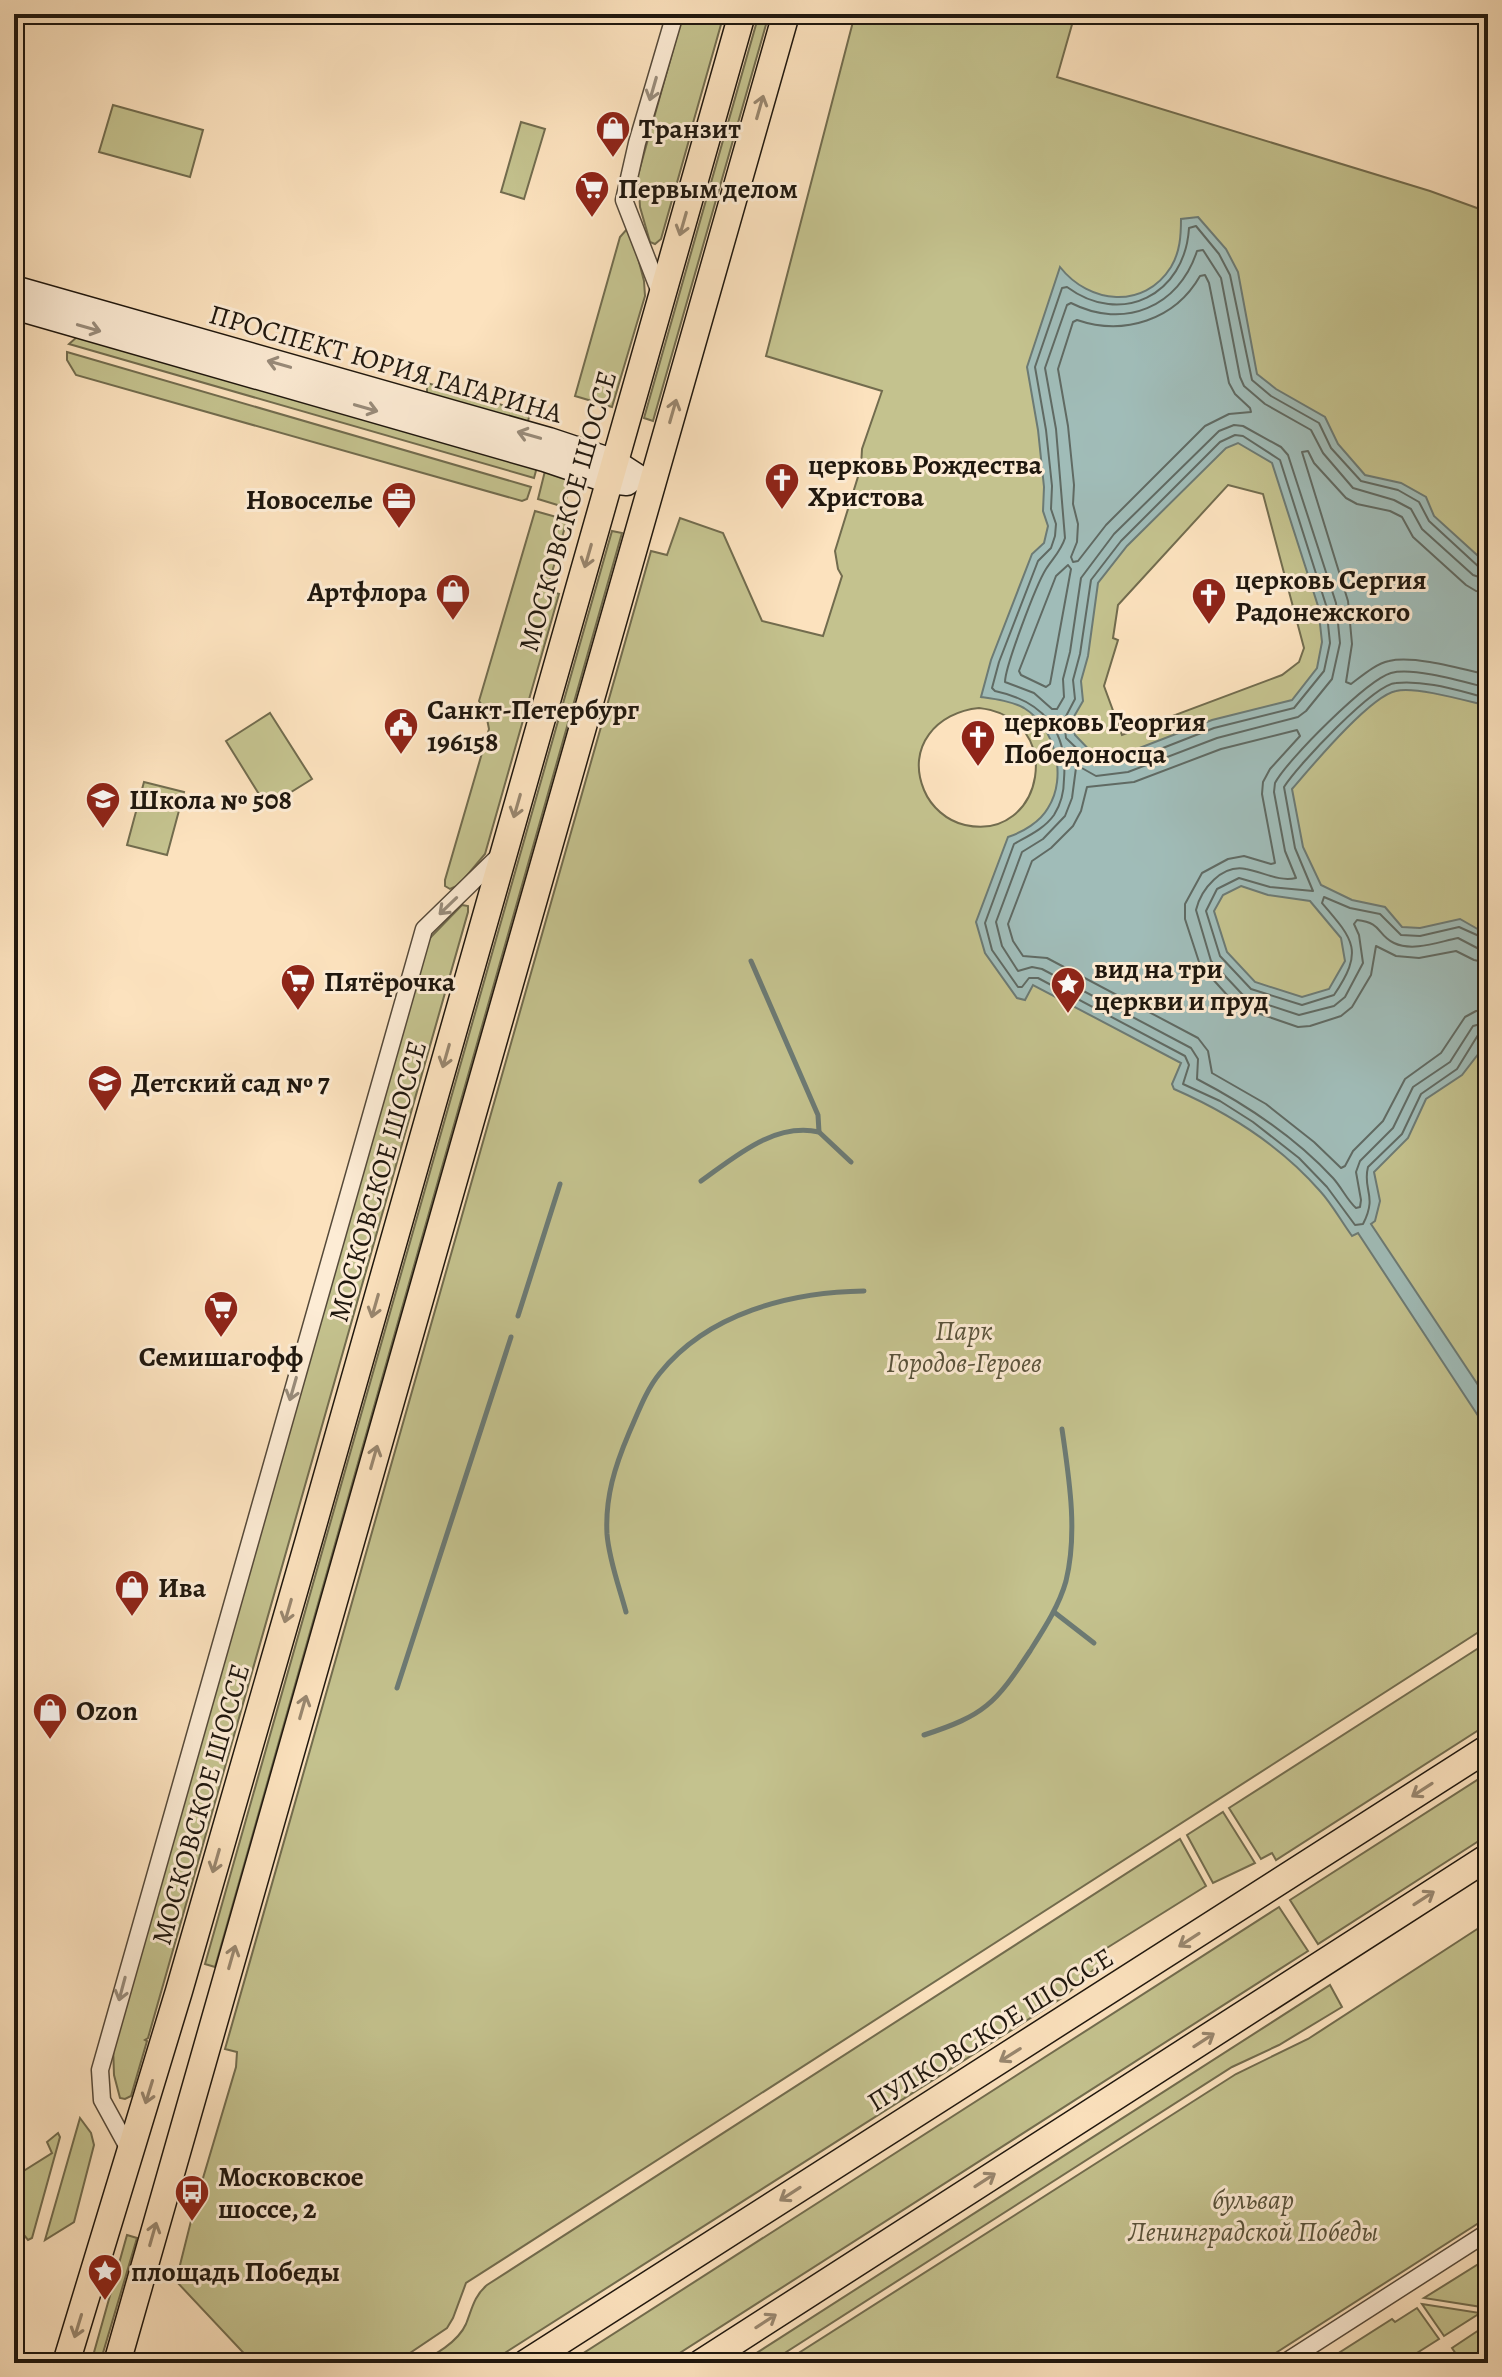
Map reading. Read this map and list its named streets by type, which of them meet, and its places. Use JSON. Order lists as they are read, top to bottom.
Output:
{
  "streets": {
    "main road": ["ПРОСПЕКТ ЮРИЯ ГАГАРИНА", "МОСКОВСКОЕ ШОССЕ", "ПУЛКОВСКОЕ ШОССЕ"]
  },
  "crossings": [
    ["ПРОСПЕКТ ЮРИЯ ГАГАРИНА", "МОСКОВСКОЕ ШОССЕ"]
  ],
  "parks": ["Парк Городов-Героев", "бульвар Ленинградской Победы"],
  "places": {
    "shop": [
      "Транзит",
      "Артфлора",
      "Ива",
      "Ozon"
    ],
    "supermarket": ["Первым делом", "Пятёрочка", "Семишагофф"],
    "church": ["церковь Рождества Христова", "церковь Сергия Радонежского", "церковь Георгия Победоносца"],
    "office": ["Новоселье"],
    "public building": ["Санкт-Петербург 196158"],
    "school or university": ["Школа № 508", "Детский сад № 7"],
    "place": ["вид на три церкви и пруд", "площадь Победы"],
    "bus stop": ["Московское шоссе, 2"]
  }
}
